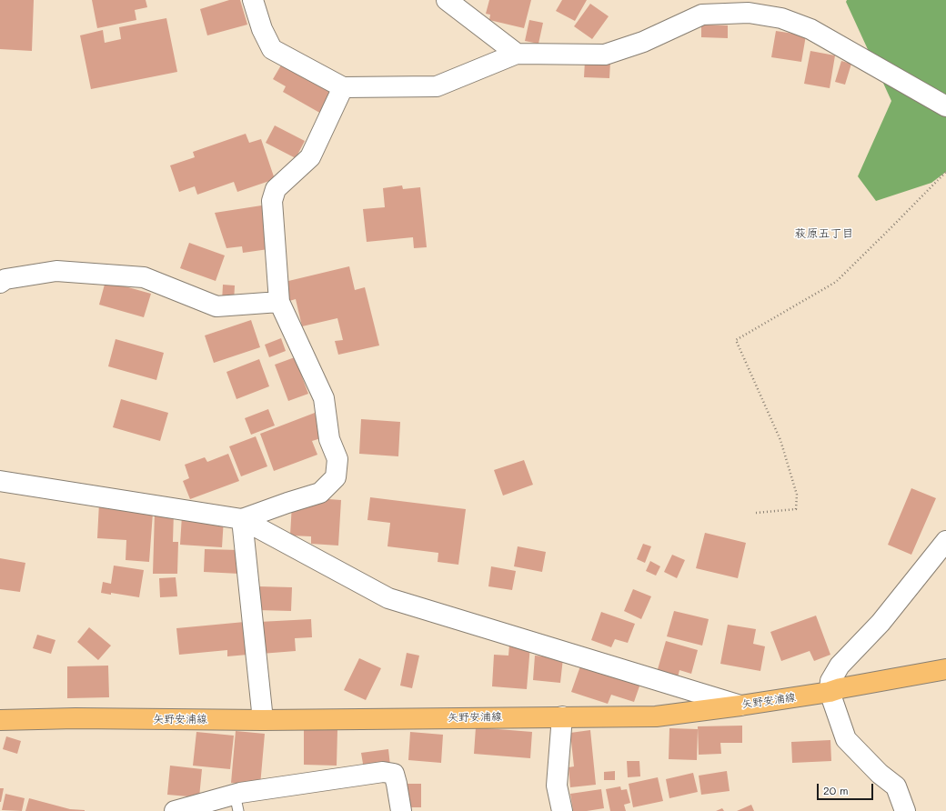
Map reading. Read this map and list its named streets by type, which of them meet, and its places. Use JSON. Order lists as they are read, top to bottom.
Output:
{
  "streets": {
    "main road": ["矢野安浦線"]
  },
  "districts": ["萩原五丁目"],
  "scale_bar": "20 m"
}
